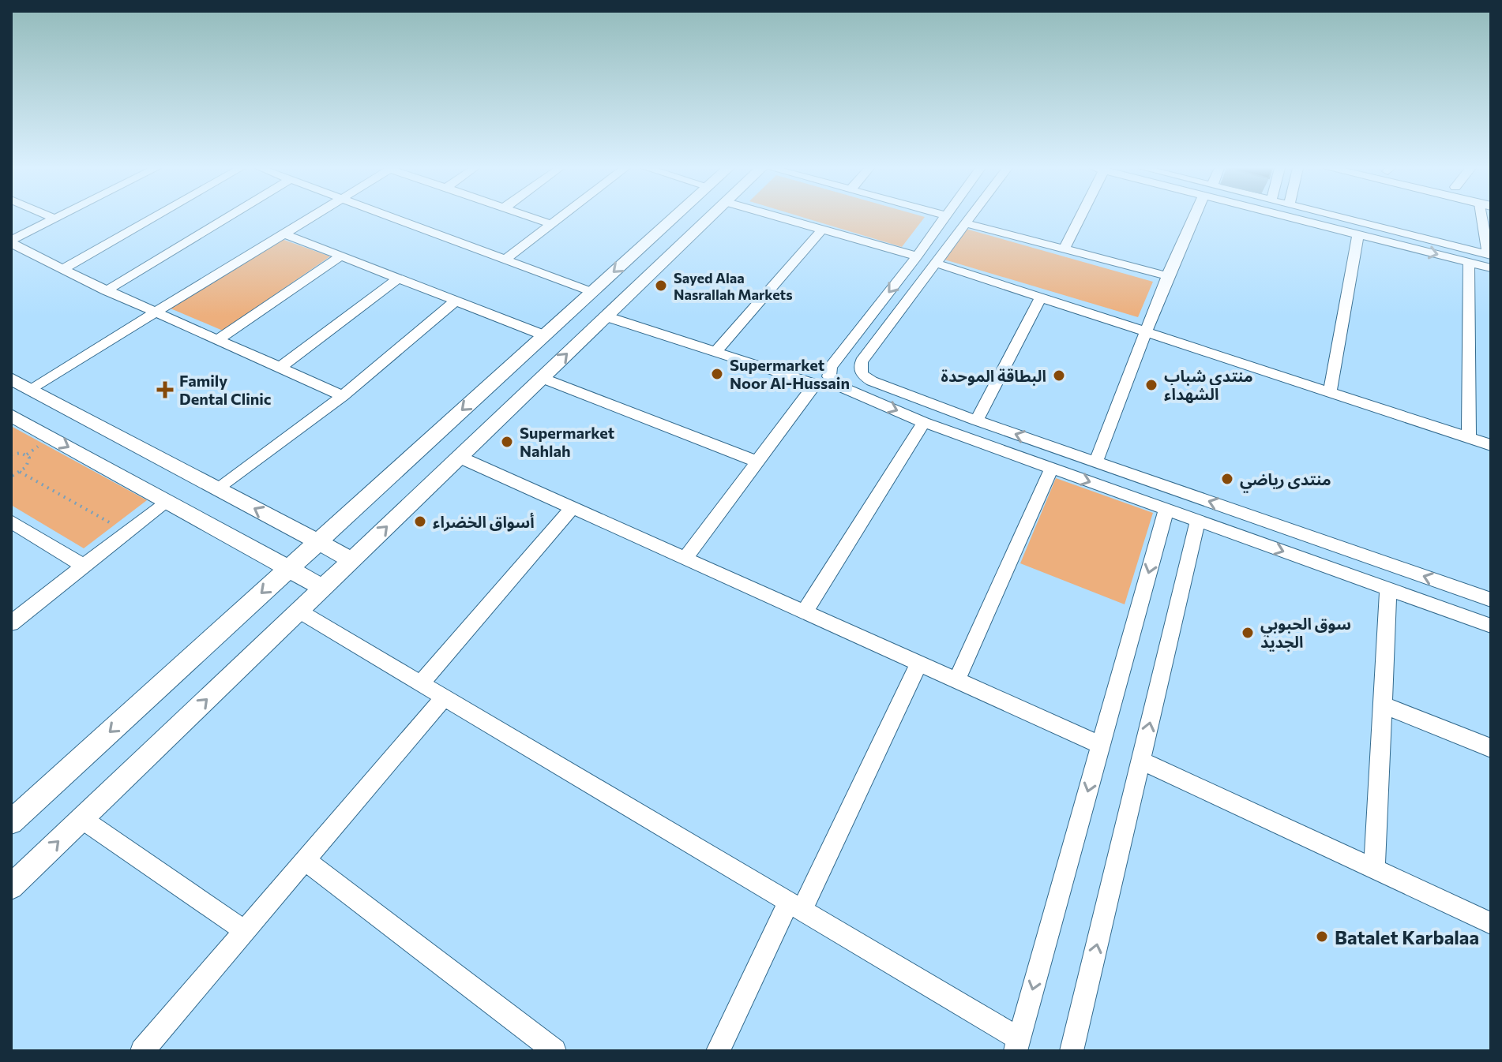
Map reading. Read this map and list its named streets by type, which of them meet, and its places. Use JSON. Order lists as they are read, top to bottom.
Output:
{
  "places": {
    "other": [
      "Sayed Alaa Nasrallah Markets",
      "Supermarket Noor Al-Hussain",
      "البطاقة الموحدة",
      "منتدى شباب الشهداء",
      "Supermarket Nahlah",
      "منتدى رياضي",
      "أسواق الخضراء",
      "سوق الحبوبي الجديد",
      "Batalet Karbalaa"
    ],
    "health": ["Family Dental Clinic"]
  }
}
